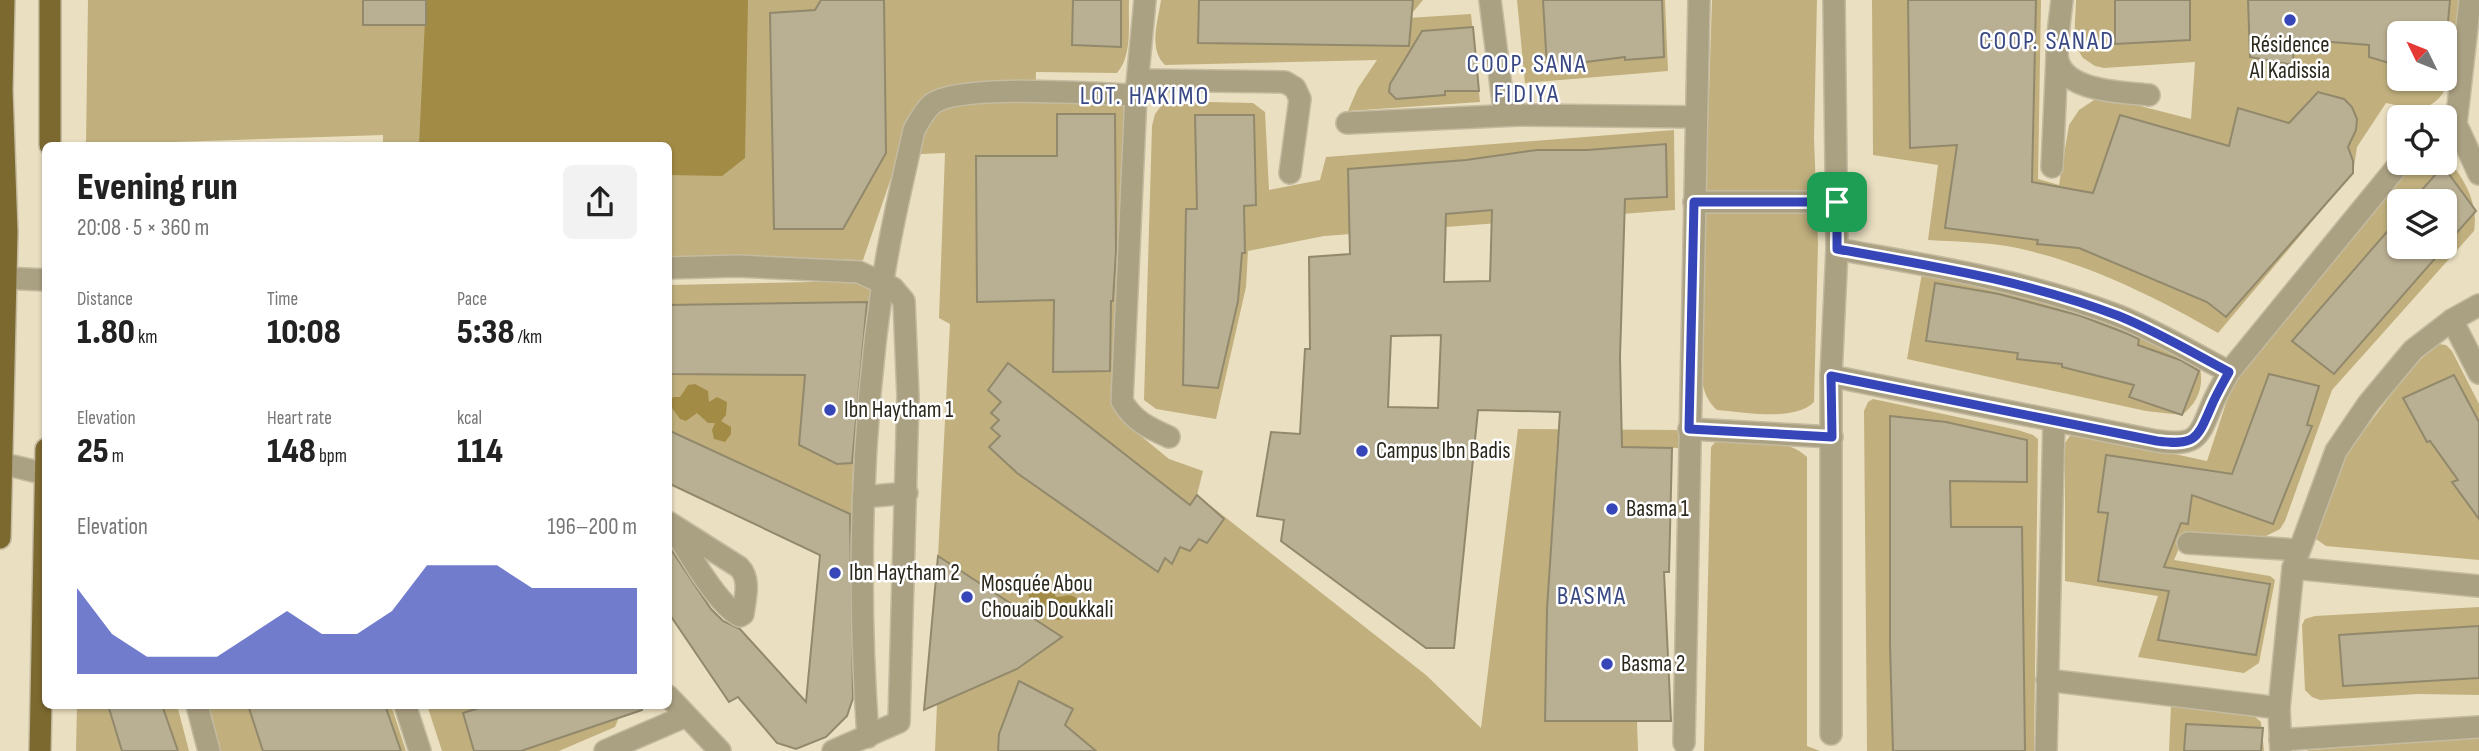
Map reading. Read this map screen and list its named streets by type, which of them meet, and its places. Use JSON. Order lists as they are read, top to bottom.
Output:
{
  "districts": [
    "COOP. SANAD",
    "COOP. SANA FIDIYA",
    "LOT. HAKIMO",
    "BASMA"
  ],
  "places": [
    "Résidence Al Kadissia",
    "Ibn Haytham 1",
    "Campus Ibn Badis",
    "Basma 1",
    "Ibn Haytham 2",
    "Mosquée Abou Chouaib Doukkali",
    "Basma 2"
  ],
  "north": "top left",
  "page": {
    "heading": ["Evening run", "20:08 · 5 × 360 m"],
    "stats": [
      ["Distance", "1.80 km"],
      ["Time", "10:08"],
      ["Pace", "5:38 /km"],
      ["Elevation", "25 m"],
      ["Heart rate", "148 bpm"],
      ["kcal", "114"]
    ],
    "chart": ["Elevation", "196–200 m"]
  }
}
